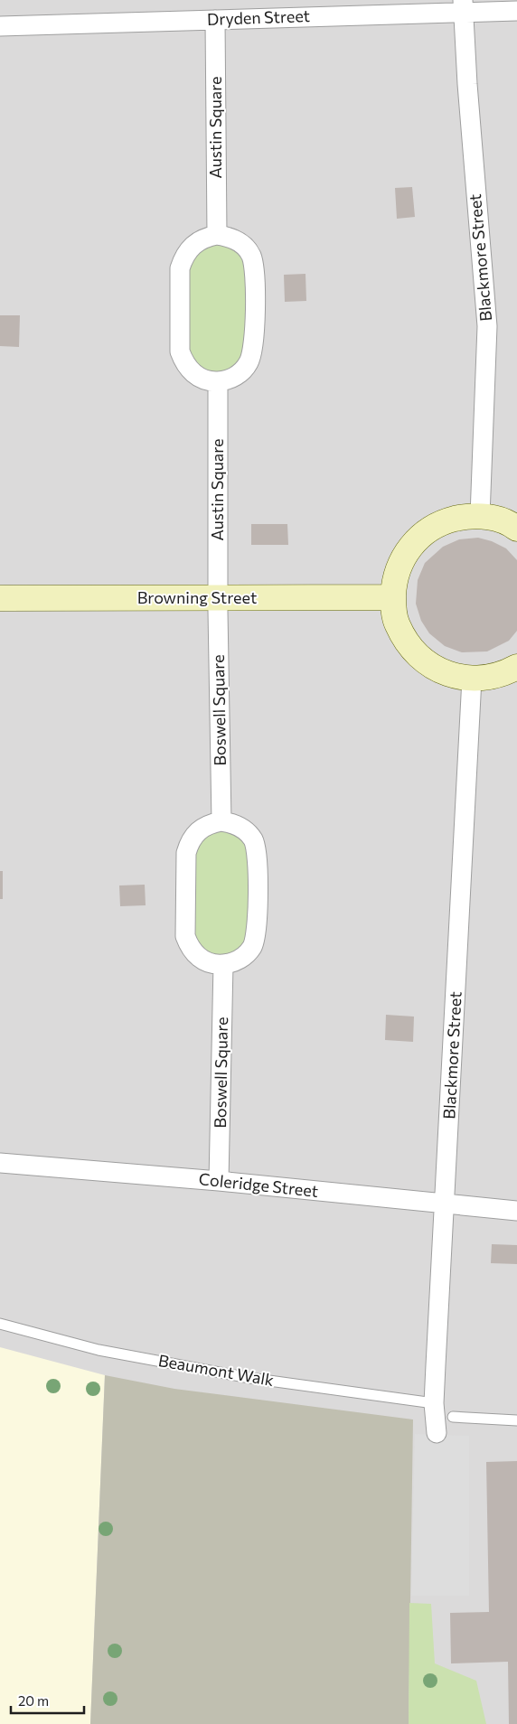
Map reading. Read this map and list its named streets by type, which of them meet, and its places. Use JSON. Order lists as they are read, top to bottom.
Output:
{
  "streets": {
    "street": [
      "Dryden Street",
      "Austin Square",
      "Blackmore Street",
      "Browning Street",
      "Boswell Square",
      "Coleridge Street"
    ],
    "lane": ["Beaumont Walk"]
  },
  "crossings": [
    ["Dryden Street", "Austin Square"],
    ["Dryden Street", "Blackmore Street"],
    ["Austin Square", "Browning Street"],
    ["Austin Square", "Boswell Square"],
    ["Blackmore Street", "Coleridge Street"],
    ["Blackmore Street", "Beaumont Walk"],
    ["Browning Street", "Boswell Square"],
    ["Boswell Square", "Coleridge Street"]
  ],
  "scale_bar": "20 m"
}
